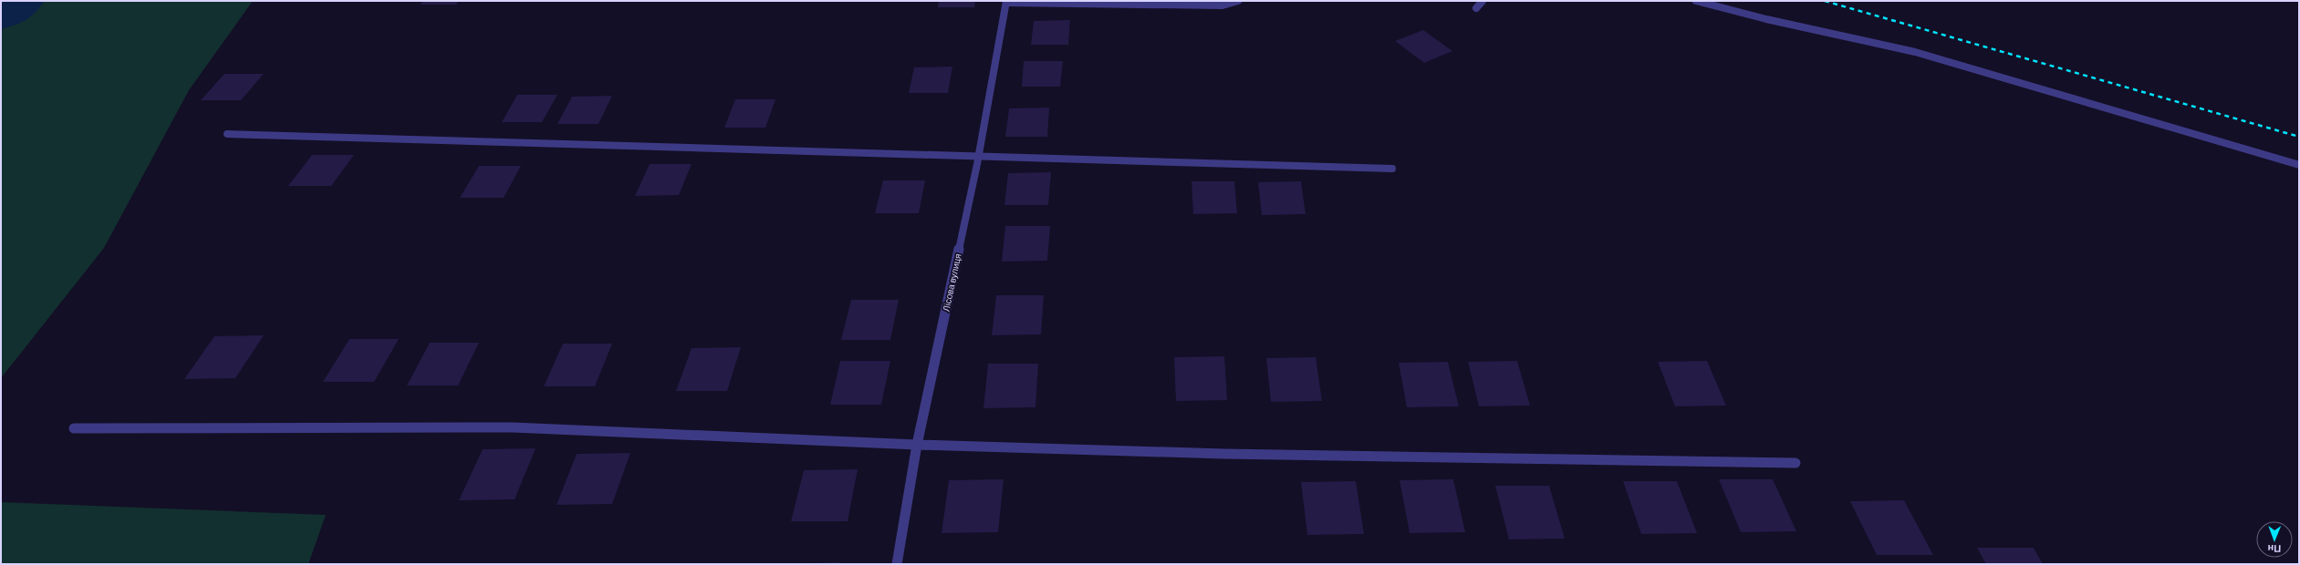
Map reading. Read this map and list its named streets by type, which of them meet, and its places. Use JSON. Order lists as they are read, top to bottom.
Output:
{
  "streets": {
    "street": ["Лісова вулиця"]
  },
  "north": "bottom"
}
